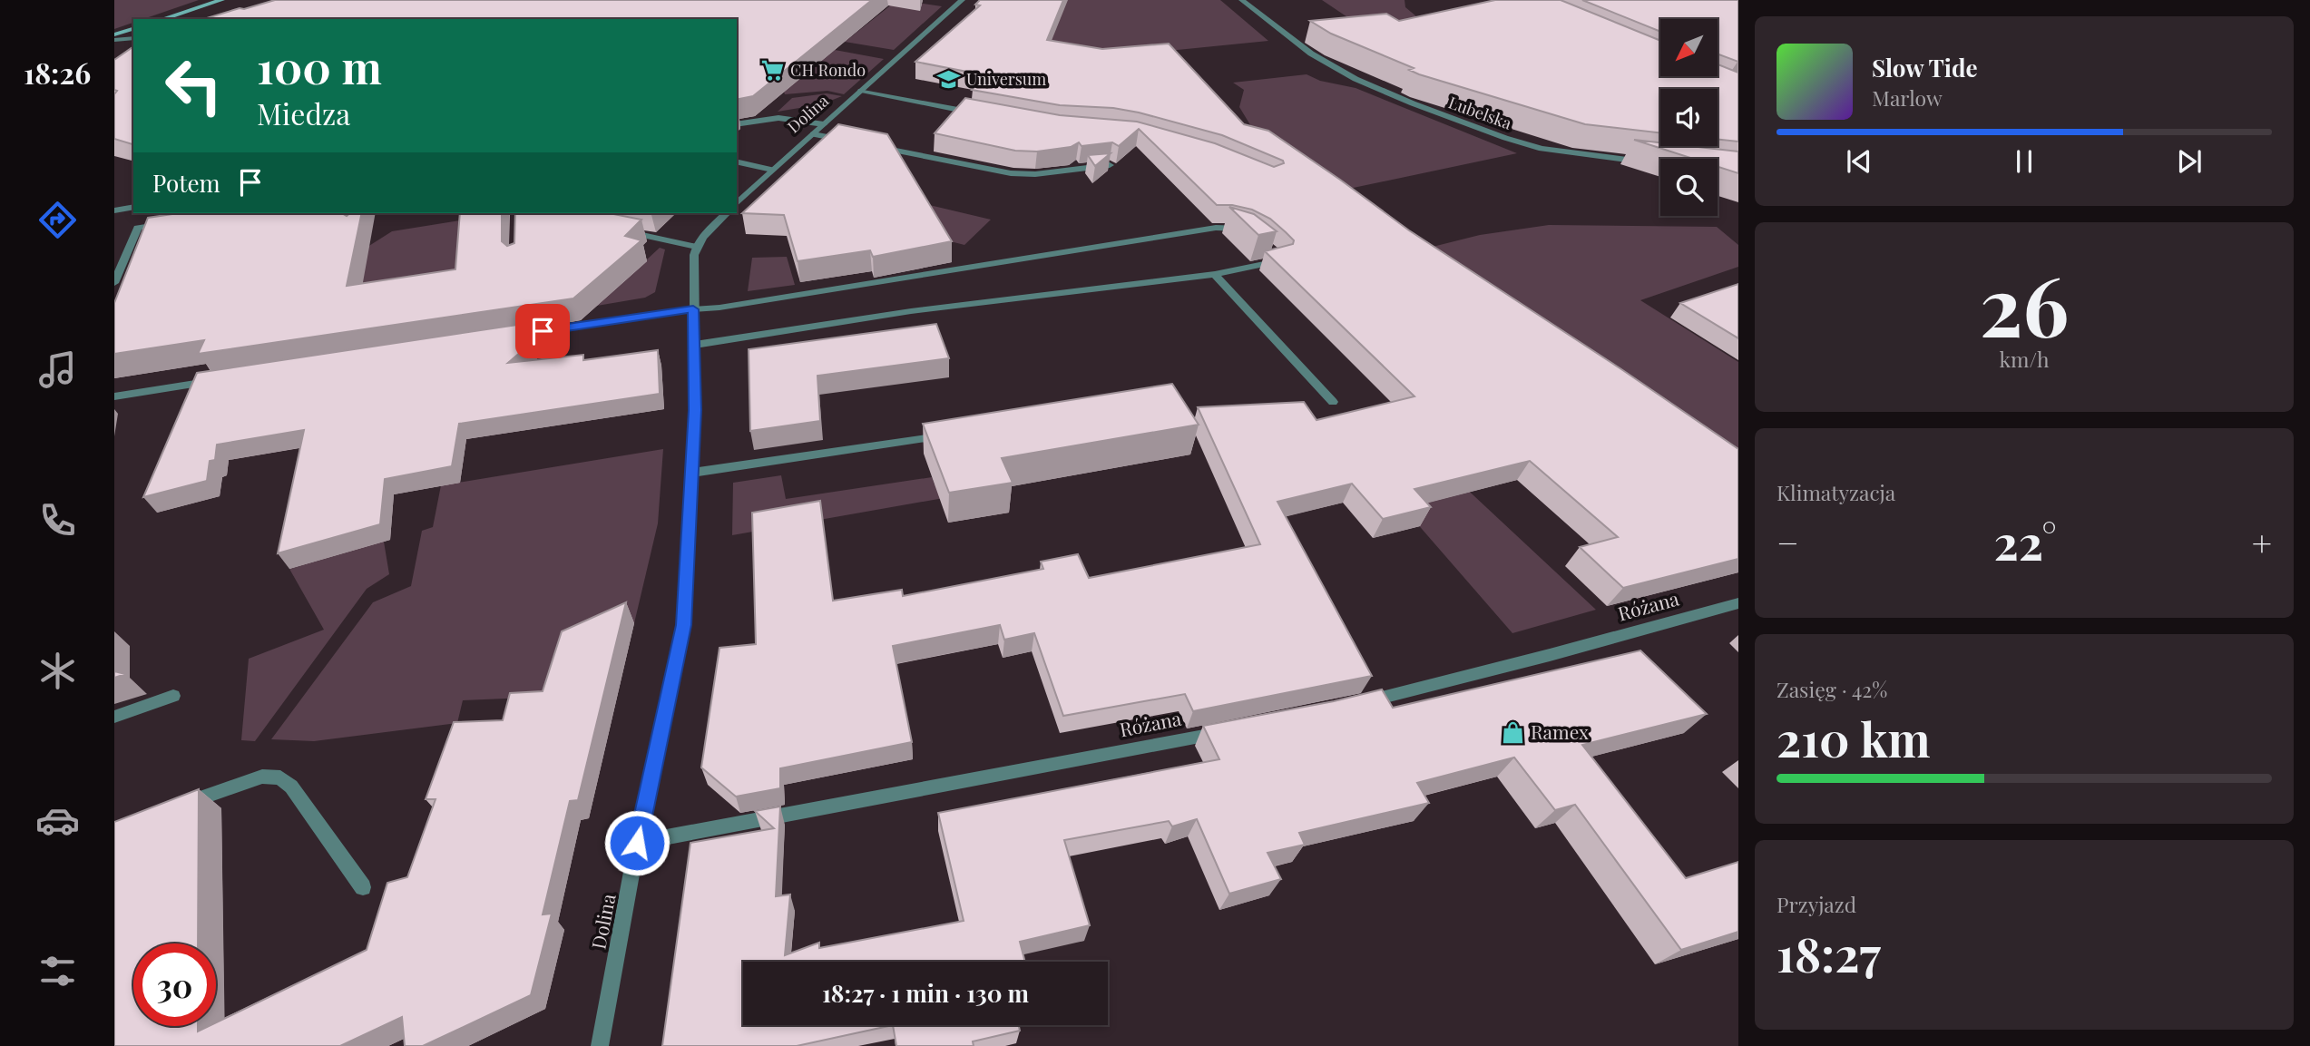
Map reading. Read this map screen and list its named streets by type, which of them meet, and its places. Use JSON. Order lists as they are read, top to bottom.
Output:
{
  "streets": {
    "street": ["Lubelska", "Dolina", "Różana"]
  },
  "crossings": [
    ["Dolina", "Różana"]
  ],
  "places": {
    "supermarket": ["CH Rondo"],
    "school or university": ["Universum"],
    "shop": ["Ramex"]
  },
  "north": "bottom left",
  "page": {
    "tabs": "18:26",
    "turn": ["100 m", "Miedza"],
    "song": ["Slow Tide", "Marlow"],
    "then": "Potem",
    "tile": [
      ["26", "km/h"],
      "Klimatyzacja",
      ["Zasięg · 42%", "210 km"],
      ["Przyjazd", "18:27"]
    ],
    "heat": ["−", "22°", "+"],
    "limit": "30",
    "trip": "18:27 · 1 min · 130 m"
  }
}
